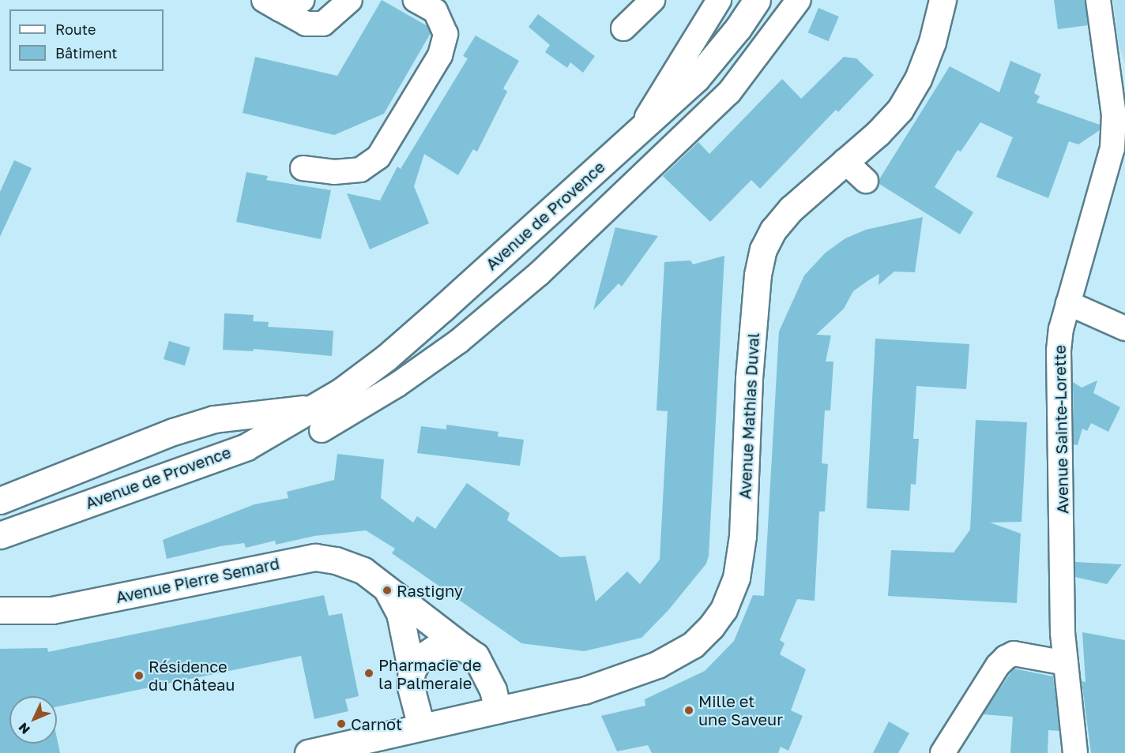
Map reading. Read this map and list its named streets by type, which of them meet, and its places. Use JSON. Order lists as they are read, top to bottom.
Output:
{
  "streets": {
    "main road": ["Avenue de Provence", "Avenue Mathias Duval", "Avenue Pierre Semard"],
    "street": ["Avenue Sainte-Lorette"]
  },
  "crossings": [
    ["Avenue Mathias Duval", "Avenue Pierre Semard"]
  ],
  "places": [
    "Rastigny",
    "Pharmacie de la Palmeraie",
    "Résidence du Château",
    "Mille et une Saveur",
    "Carnot"
  ],
  "legend": ["Route", "Bâtiment"],
  "north": "bottom left"
}
